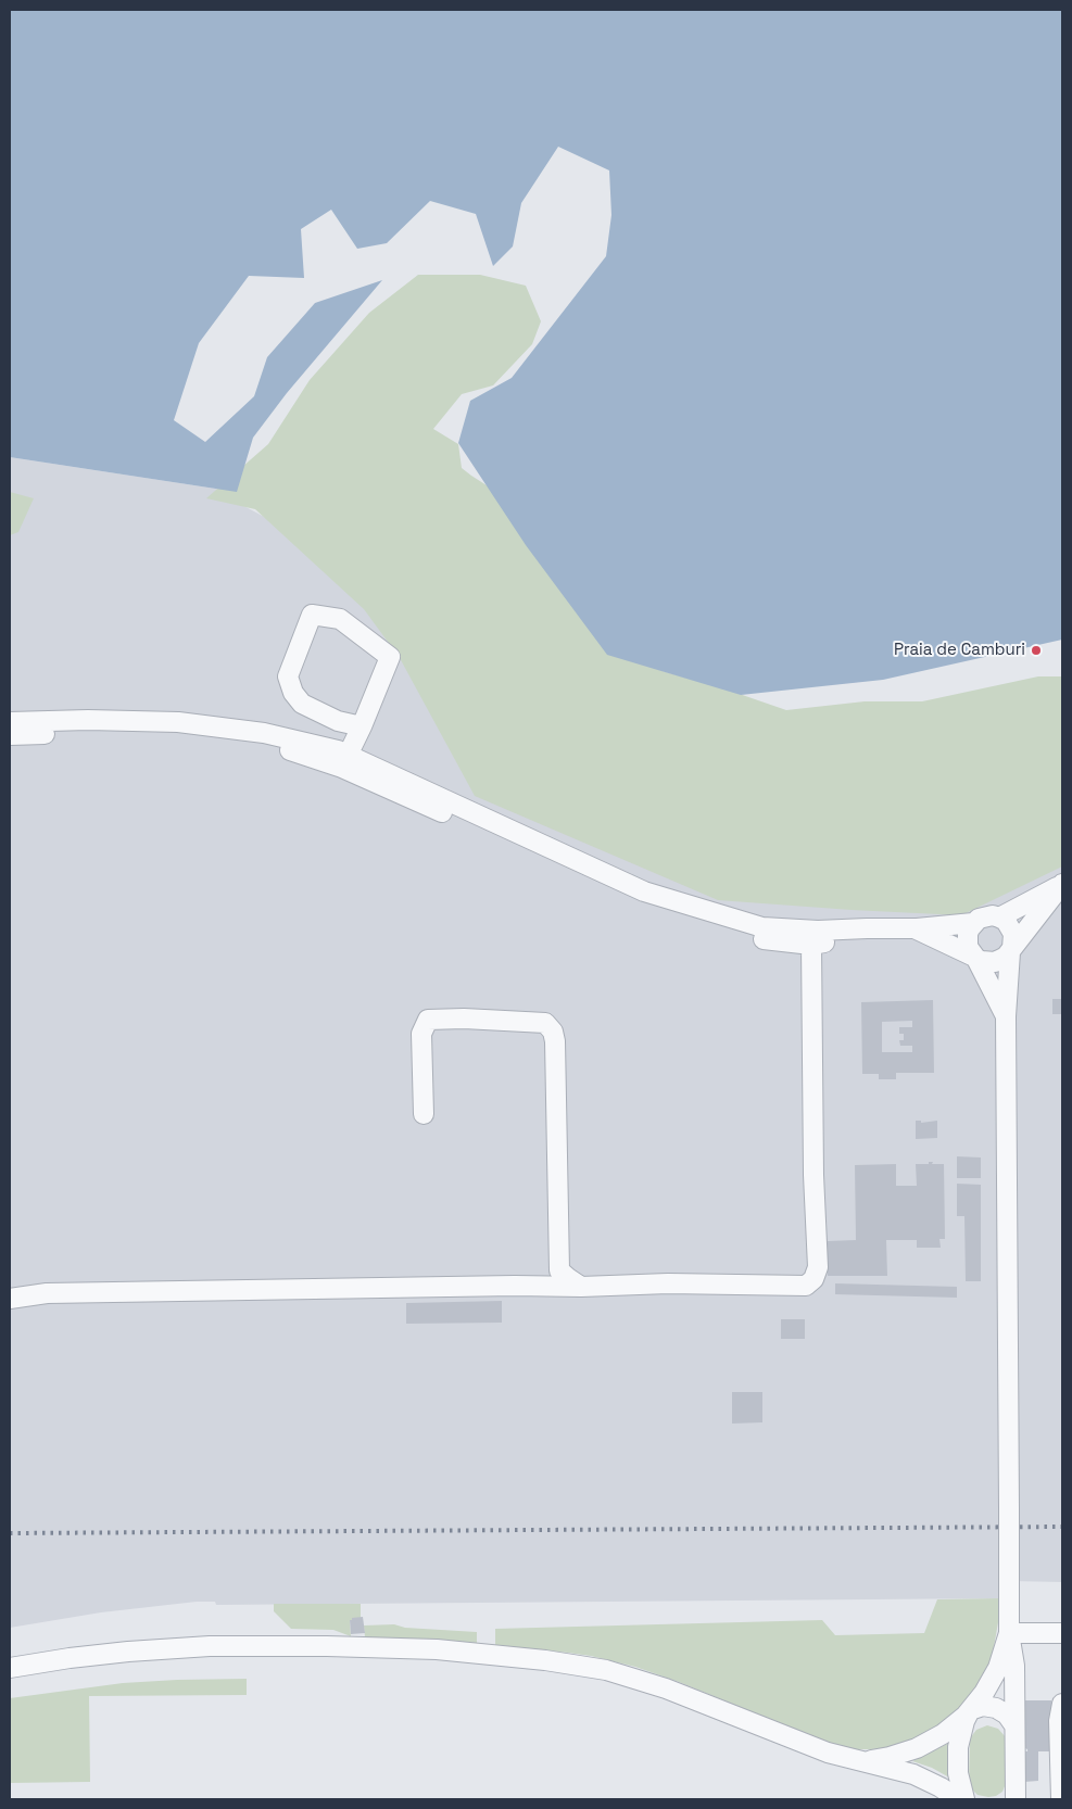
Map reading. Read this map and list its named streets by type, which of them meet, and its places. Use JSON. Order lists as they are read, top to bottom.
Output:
{
  "places": ["Praia de Camburi"]
}
